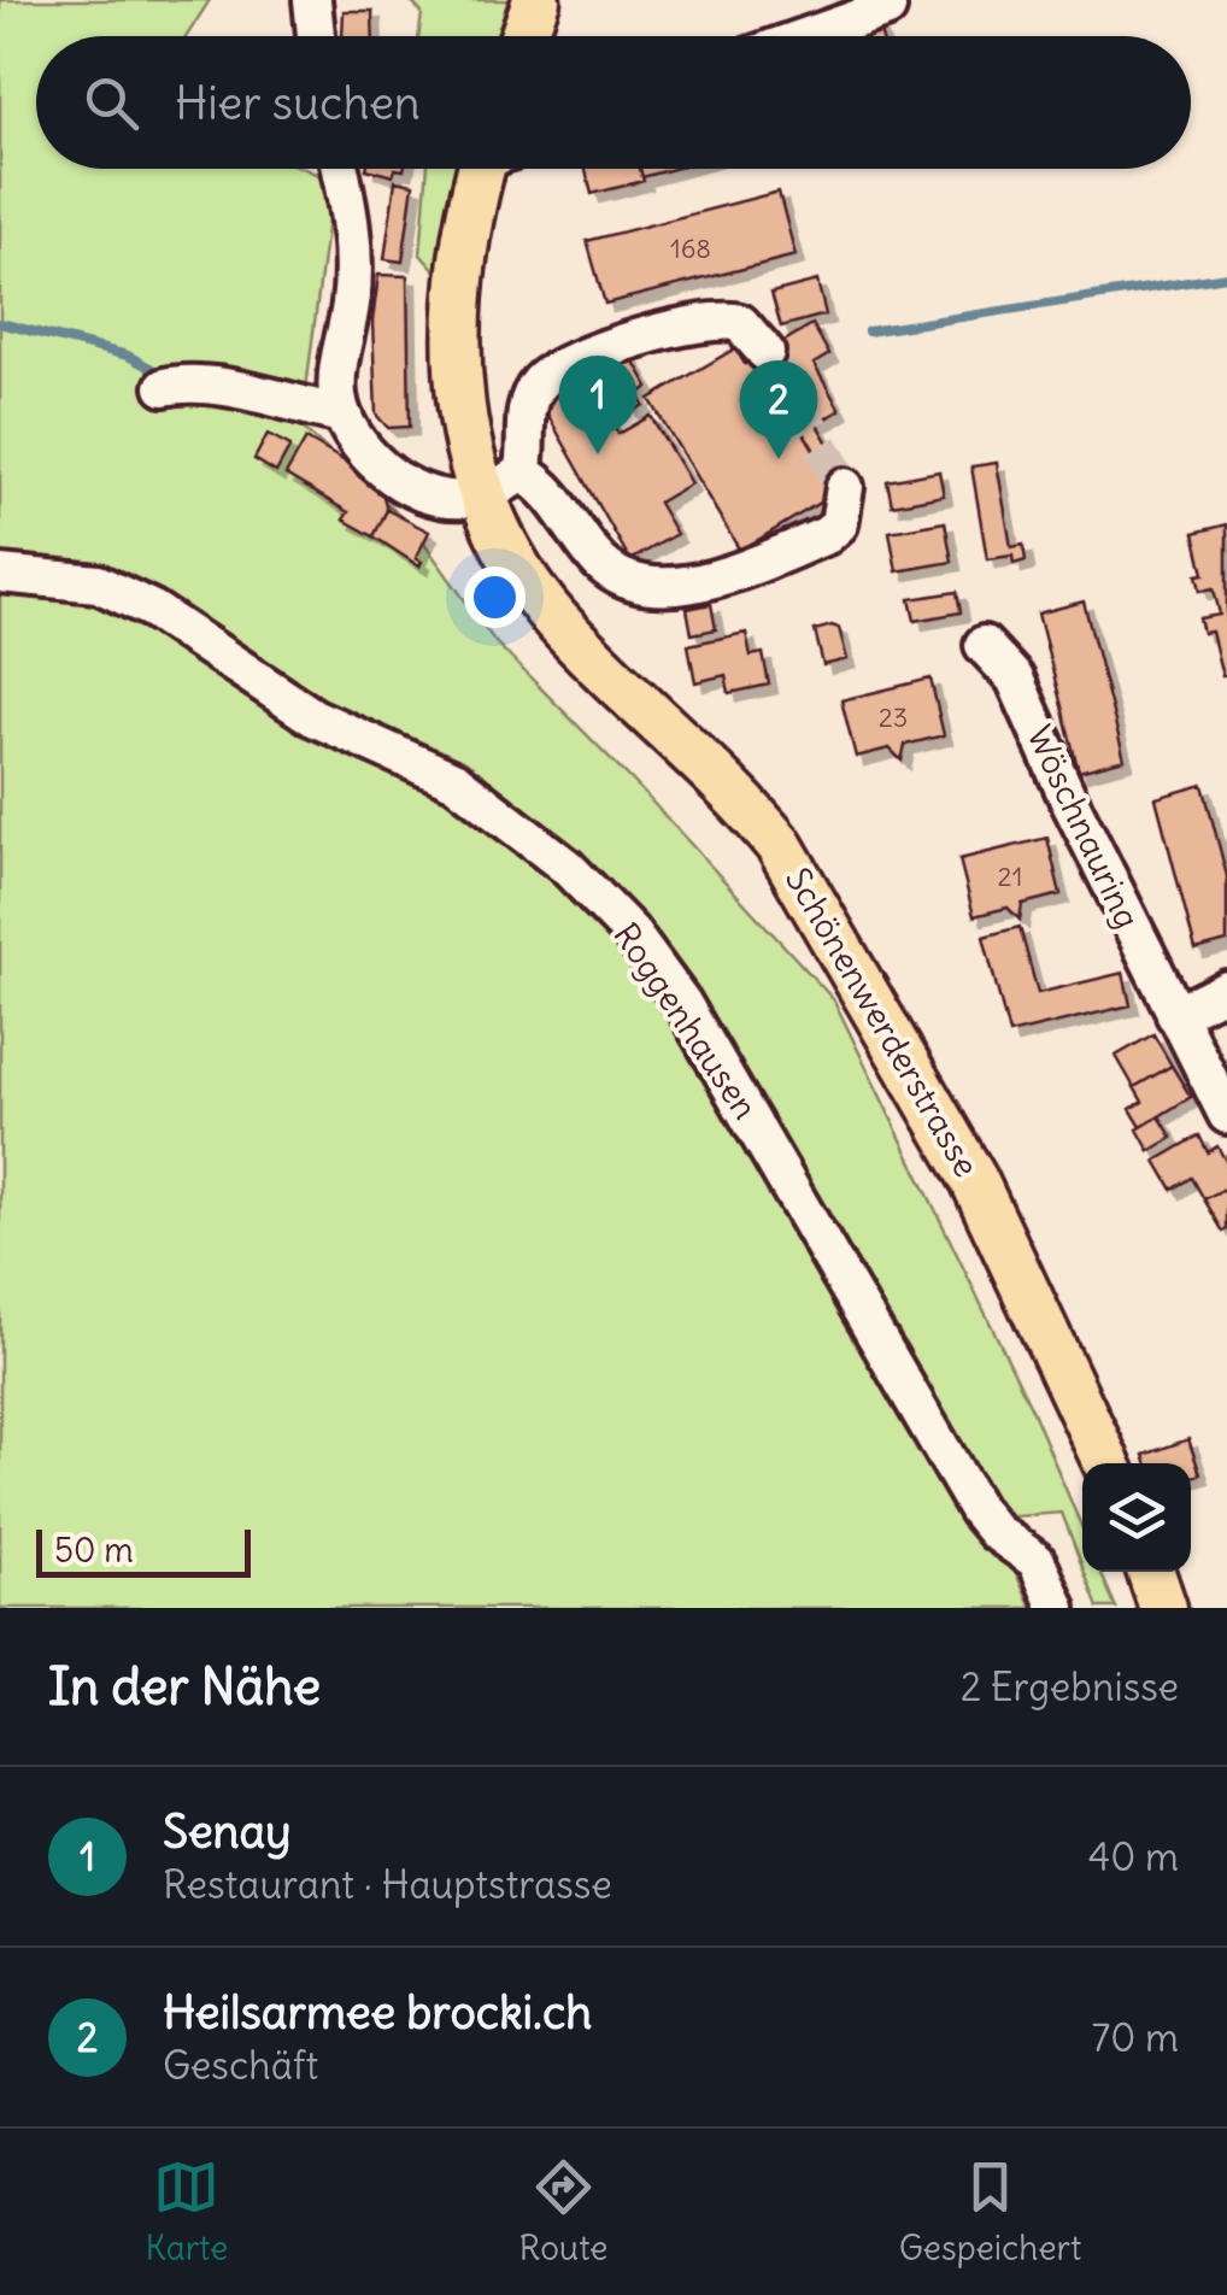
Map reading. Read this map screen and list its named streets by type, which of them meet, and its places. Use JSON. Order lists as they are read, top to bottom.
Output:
{
  "streets": {
    "main road": ["Schönenwerderstrasse"],
    "street": ["Wöschnauring", "Roggenhausen"]
  },
  "house_numbers": ["168", "23", "21"],
  "scale_bar": "50 m",
  "page": {
    "search": "Hier suchen",
    "pins": ["1", "2"],
    "scale": "50 m",
    "heading": ["In der Nähe", "2 Ergebnisse"],
    "list": [
      {
        "mark": "1",
        "name": "Senay",
        "note": "Restaurant · Hauptstrasse",
        "value": "40 m"
      },
      {
        "mark": "2",
        "name": "Heilsarmee brocki.ch",
        "note": "Geschäft",
        "value": "70 m"
      }
    ],
    "nav": ["Karte", "Route", "Gespeichert"]
  }
}
